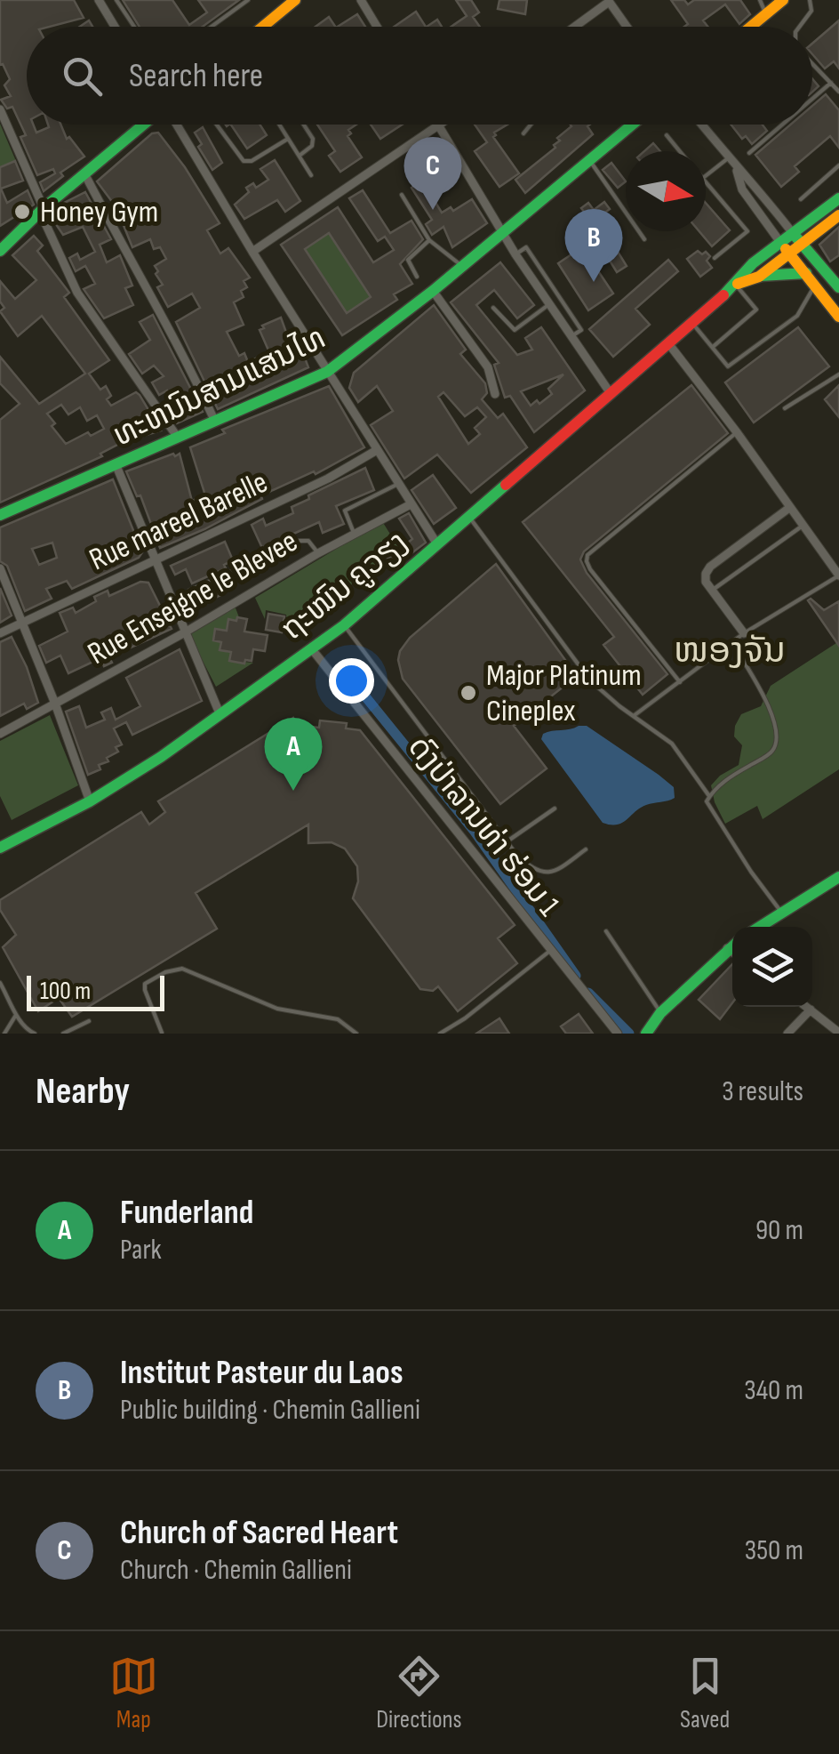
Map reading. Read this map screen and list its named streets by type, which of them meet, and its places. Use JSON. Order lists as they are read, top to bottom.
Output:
{
  "streets": {
    "street": [
      "ທະຫນົນສາມແສນໄທ",
      "Rue mareel Barelle",
      "ຖະໜົນ ຄູວຽງ",
      "Rue Enseigne le Blevee",
      "ດົງປ່າລານທ່າ ຮ່ອມ 1"
    ]
  },
  "crossings": [
    ["ຖະໜົນ ຄູວຽງ", "ດົງປ່າລານທ່າ ຮ່ອມ 1"]
  ],
  "districts": ["ໜອງຈັນ"],
  "places": ["Honey Gym", "Major Platinum Cineplex"],
  "scale_bar": "100 m",
  "north": "right",
  "page": {
    "search": "Search here",
    "pins": ["C", "B", "A"],
    "scale": "100 m",
    "heading": ["Nearby", "3 results"],
    "list": [
      {
        "mark": "A",
        "name": "Funderland",
        "note": "Park",
        "value": "90 m"
      },
      {
        "mark": "B",
        "name": "Institut Pasteur du Laos",
        "note": "Public building · Chemin Gallieni",
        "value": "340 m"
      },
      {
        "mark": "C",
        "name": "Church of Sacred Heart",
        "note": "Church · Chemin Gallieni",
        "value": "350 m"
      }
    ],
    "nav": ["Map", "Directions", "Saved"]
  }
}
